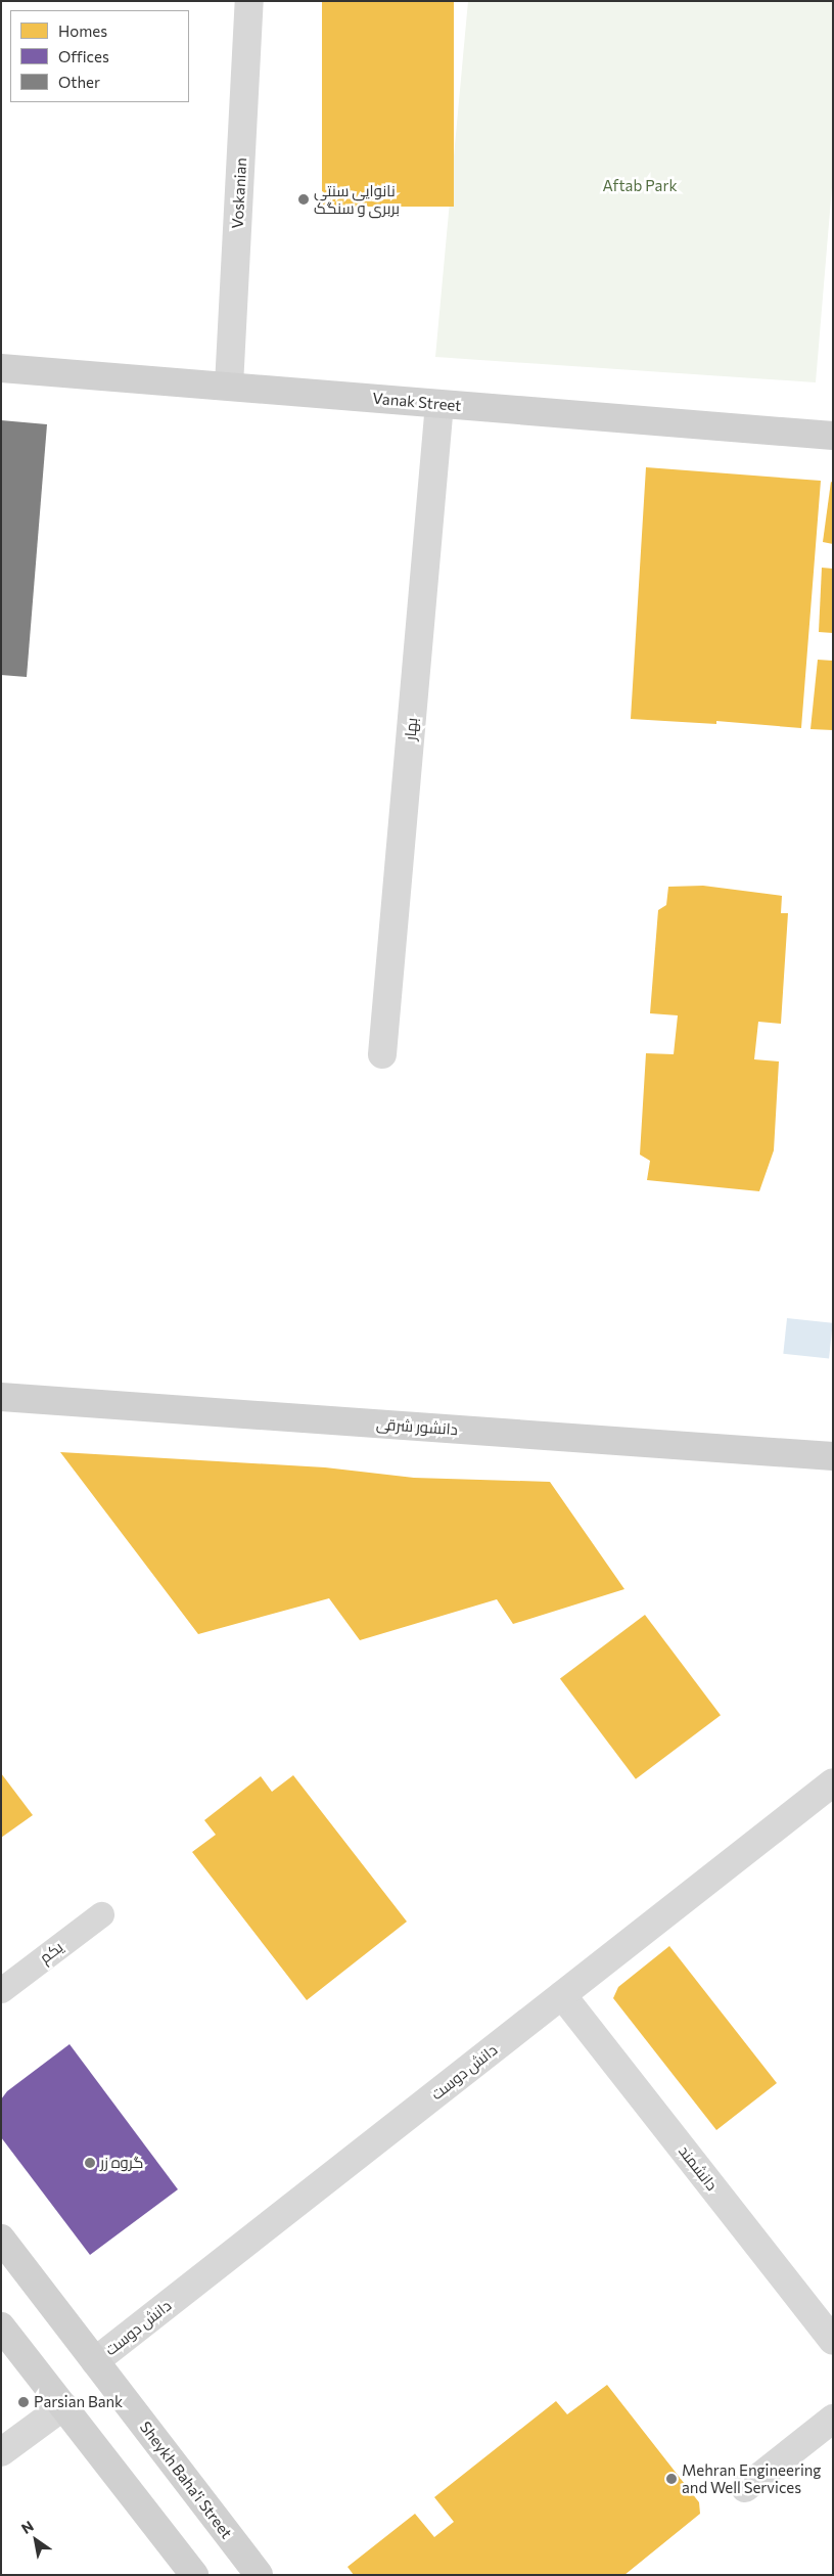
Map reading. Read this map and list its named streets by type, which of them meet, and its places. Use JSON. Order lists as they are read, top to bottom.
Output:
{
  "streets": {
    "main road": ["Vanak Street", "دانشور شرقی", "Sheykh Baha'i Street"],
    "street": [
      "Voskanian",
      "بهار",
      "دانش دوست",
      "دانشمند"
    ],
    "lane": ["یکم"]
  },
  "crossings": [
    ["Voskanian", "Vanak Street"],
    ["Vanak Street", "بهار"],
    ["دانش دوست", "دانشمند"],
    ["دانش دوست", "Sheykh Baha'i Street"]
  ],
  "parks": ["Aftab Park"],
  "places": [
    "نانوایی سنتی بربری و سنگک",
    "گروه زر",
    "Parsian Bank",
    "Mehran Engineering and Well Services"
  ],
  "legend": ["Homes", "Offices", "Other"],
  "north": "top left"
}
